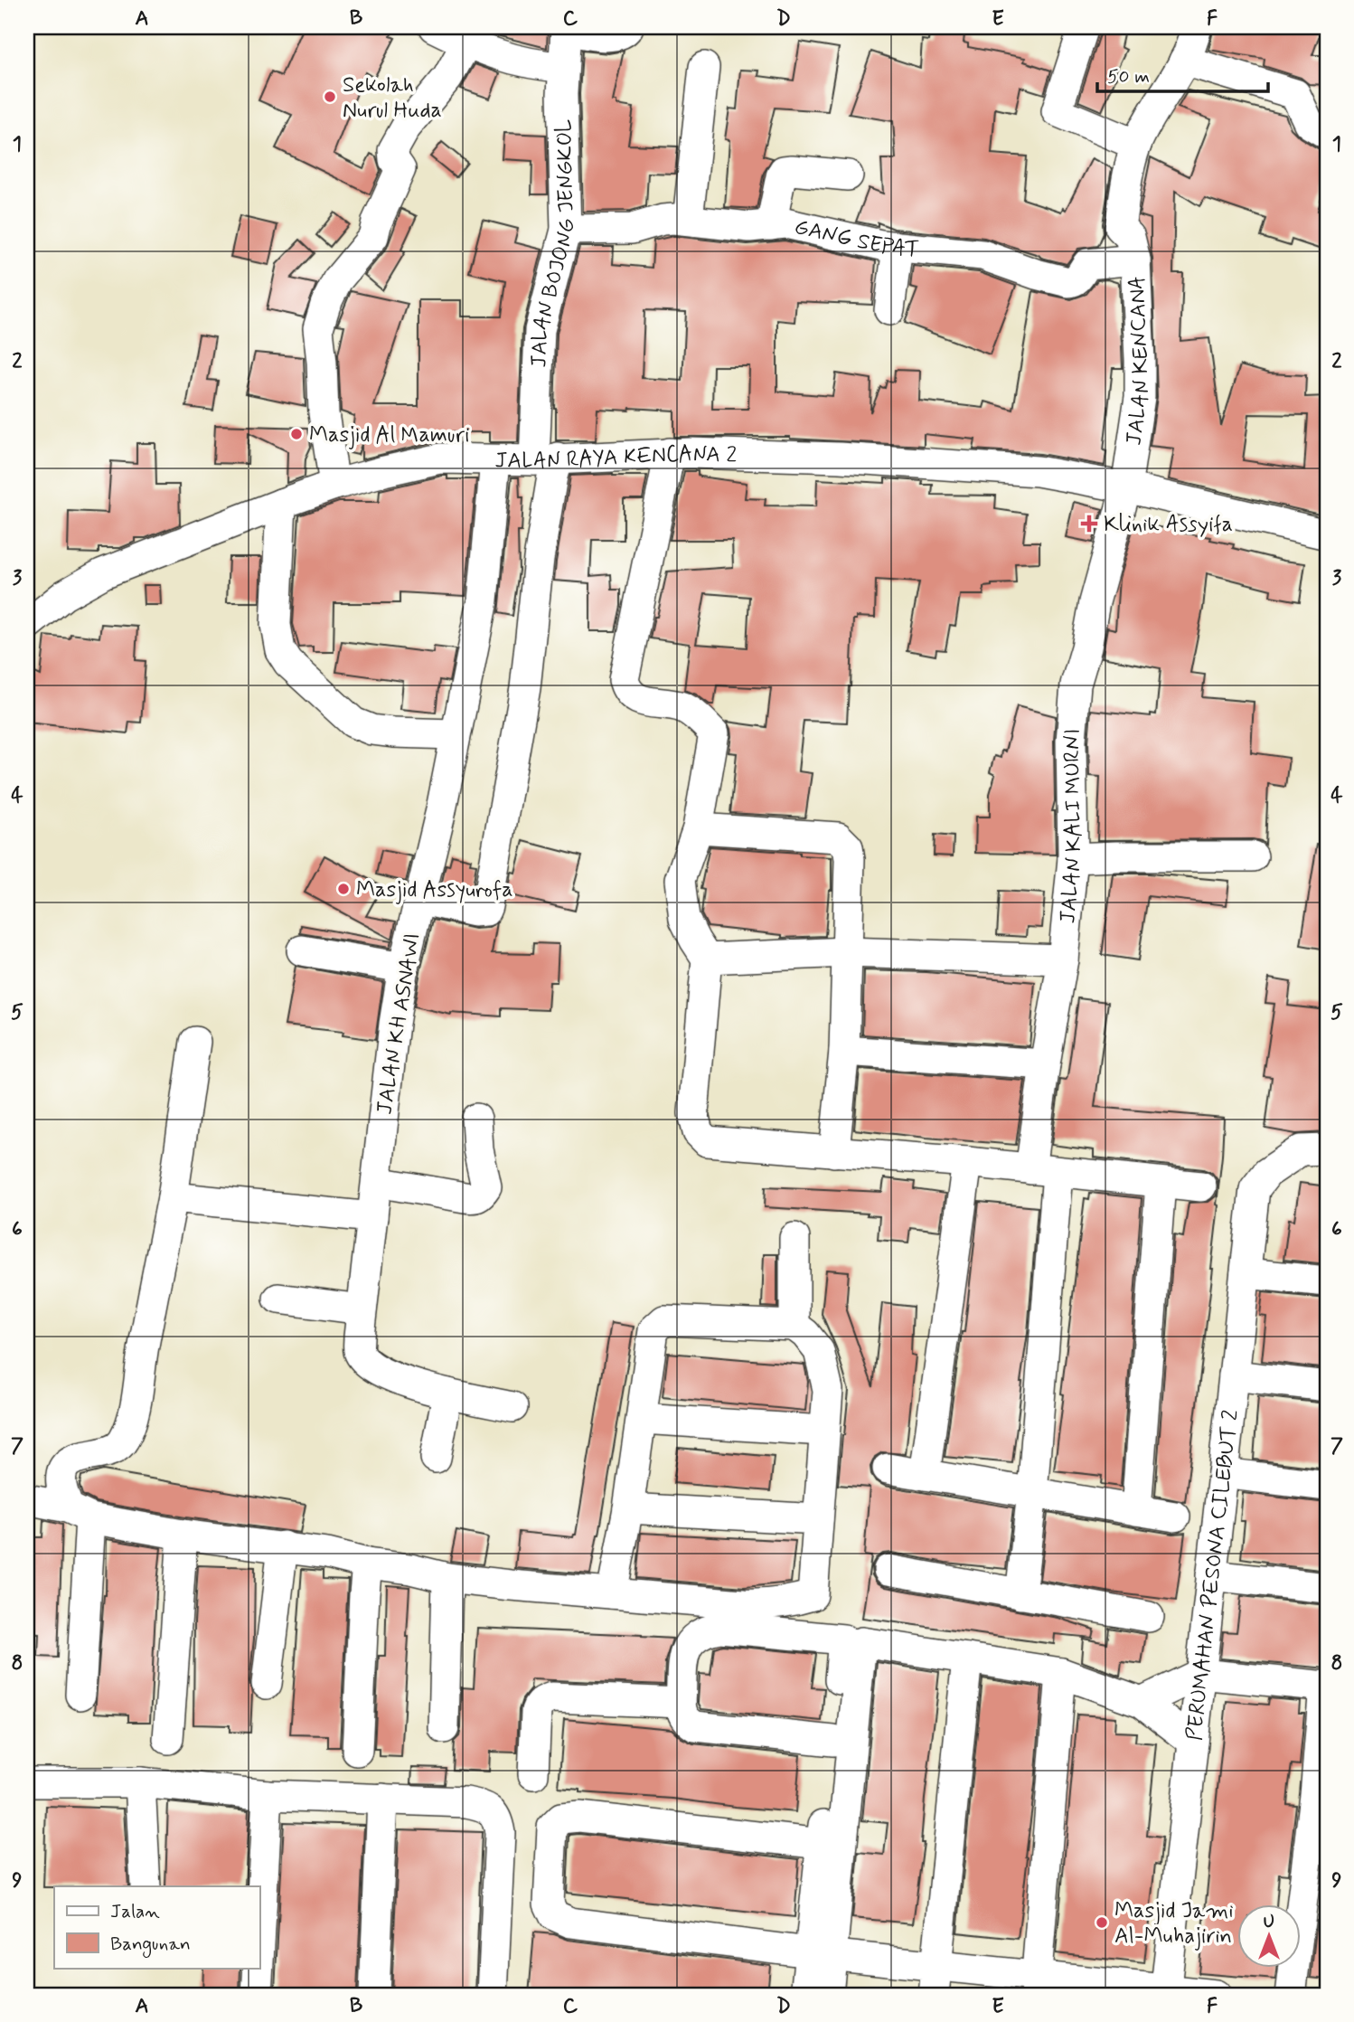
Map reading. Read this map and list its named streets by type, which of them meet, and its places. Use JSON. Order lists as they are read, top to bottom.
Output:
{
  "streets": {
    "street": [
      "GANG SEPAT",
      "JALAN BOJONG JENGKOL",
      "JALAN KENCANA",
      "JALAN RAYA KENCANA 2",
      "JALAN KALI MURNI",
      "JALAN KH ASNAWI",
      "PERUMAHAN PESONA CILEBUT 2"
    ]
  },
  "crossings": [
    ["GANG SEPAT", "JALAN BOJONG JENGKOL"],
    ["GANG SEPAT", "JALAN KENCANA"],
    ["JALAN BOJONG JENGKOL", "JALAN RAYA KENCANA 2"],
    ["JALAN BOJONG JENGKOL", "JALAN KH ASNAWI"],
    ["JALAN KENCANA", "JALAN RAYA KENCANA 2"],
    ["JALAN KENCANA", "JALAN KALI MURNI"],
    ["JALAN RAYA KENCANA 2", "JALAN KALI MURNI"],
    ["JALAN RAYA KENCANA 2", "JALAN KH ASNAWI"]
  ],
  "places": {
    "other": [
      "Sekolah Nurul Huda",
      "Masjid Al Mamuri",
      "Masjid Assyurofa",
      "Masjid Jami Al-Muhajirin"
    ],
    "health": ["Klinik Assyifa"]
  },
  "legend": ["Jalan", "Bangunan"],
  "scale_bar": "50 m",
  "north": "top",
  "grid": {
    "columns": [
      "A",
      "B",
      "C",
      "D",
      "E",
      "F"
    ],
    "rows": [
      "1",
      "2",
      "3",
      "4",
      "5",
      "6",
      "7",
      "8",
      "9"
    ]
  }
}
